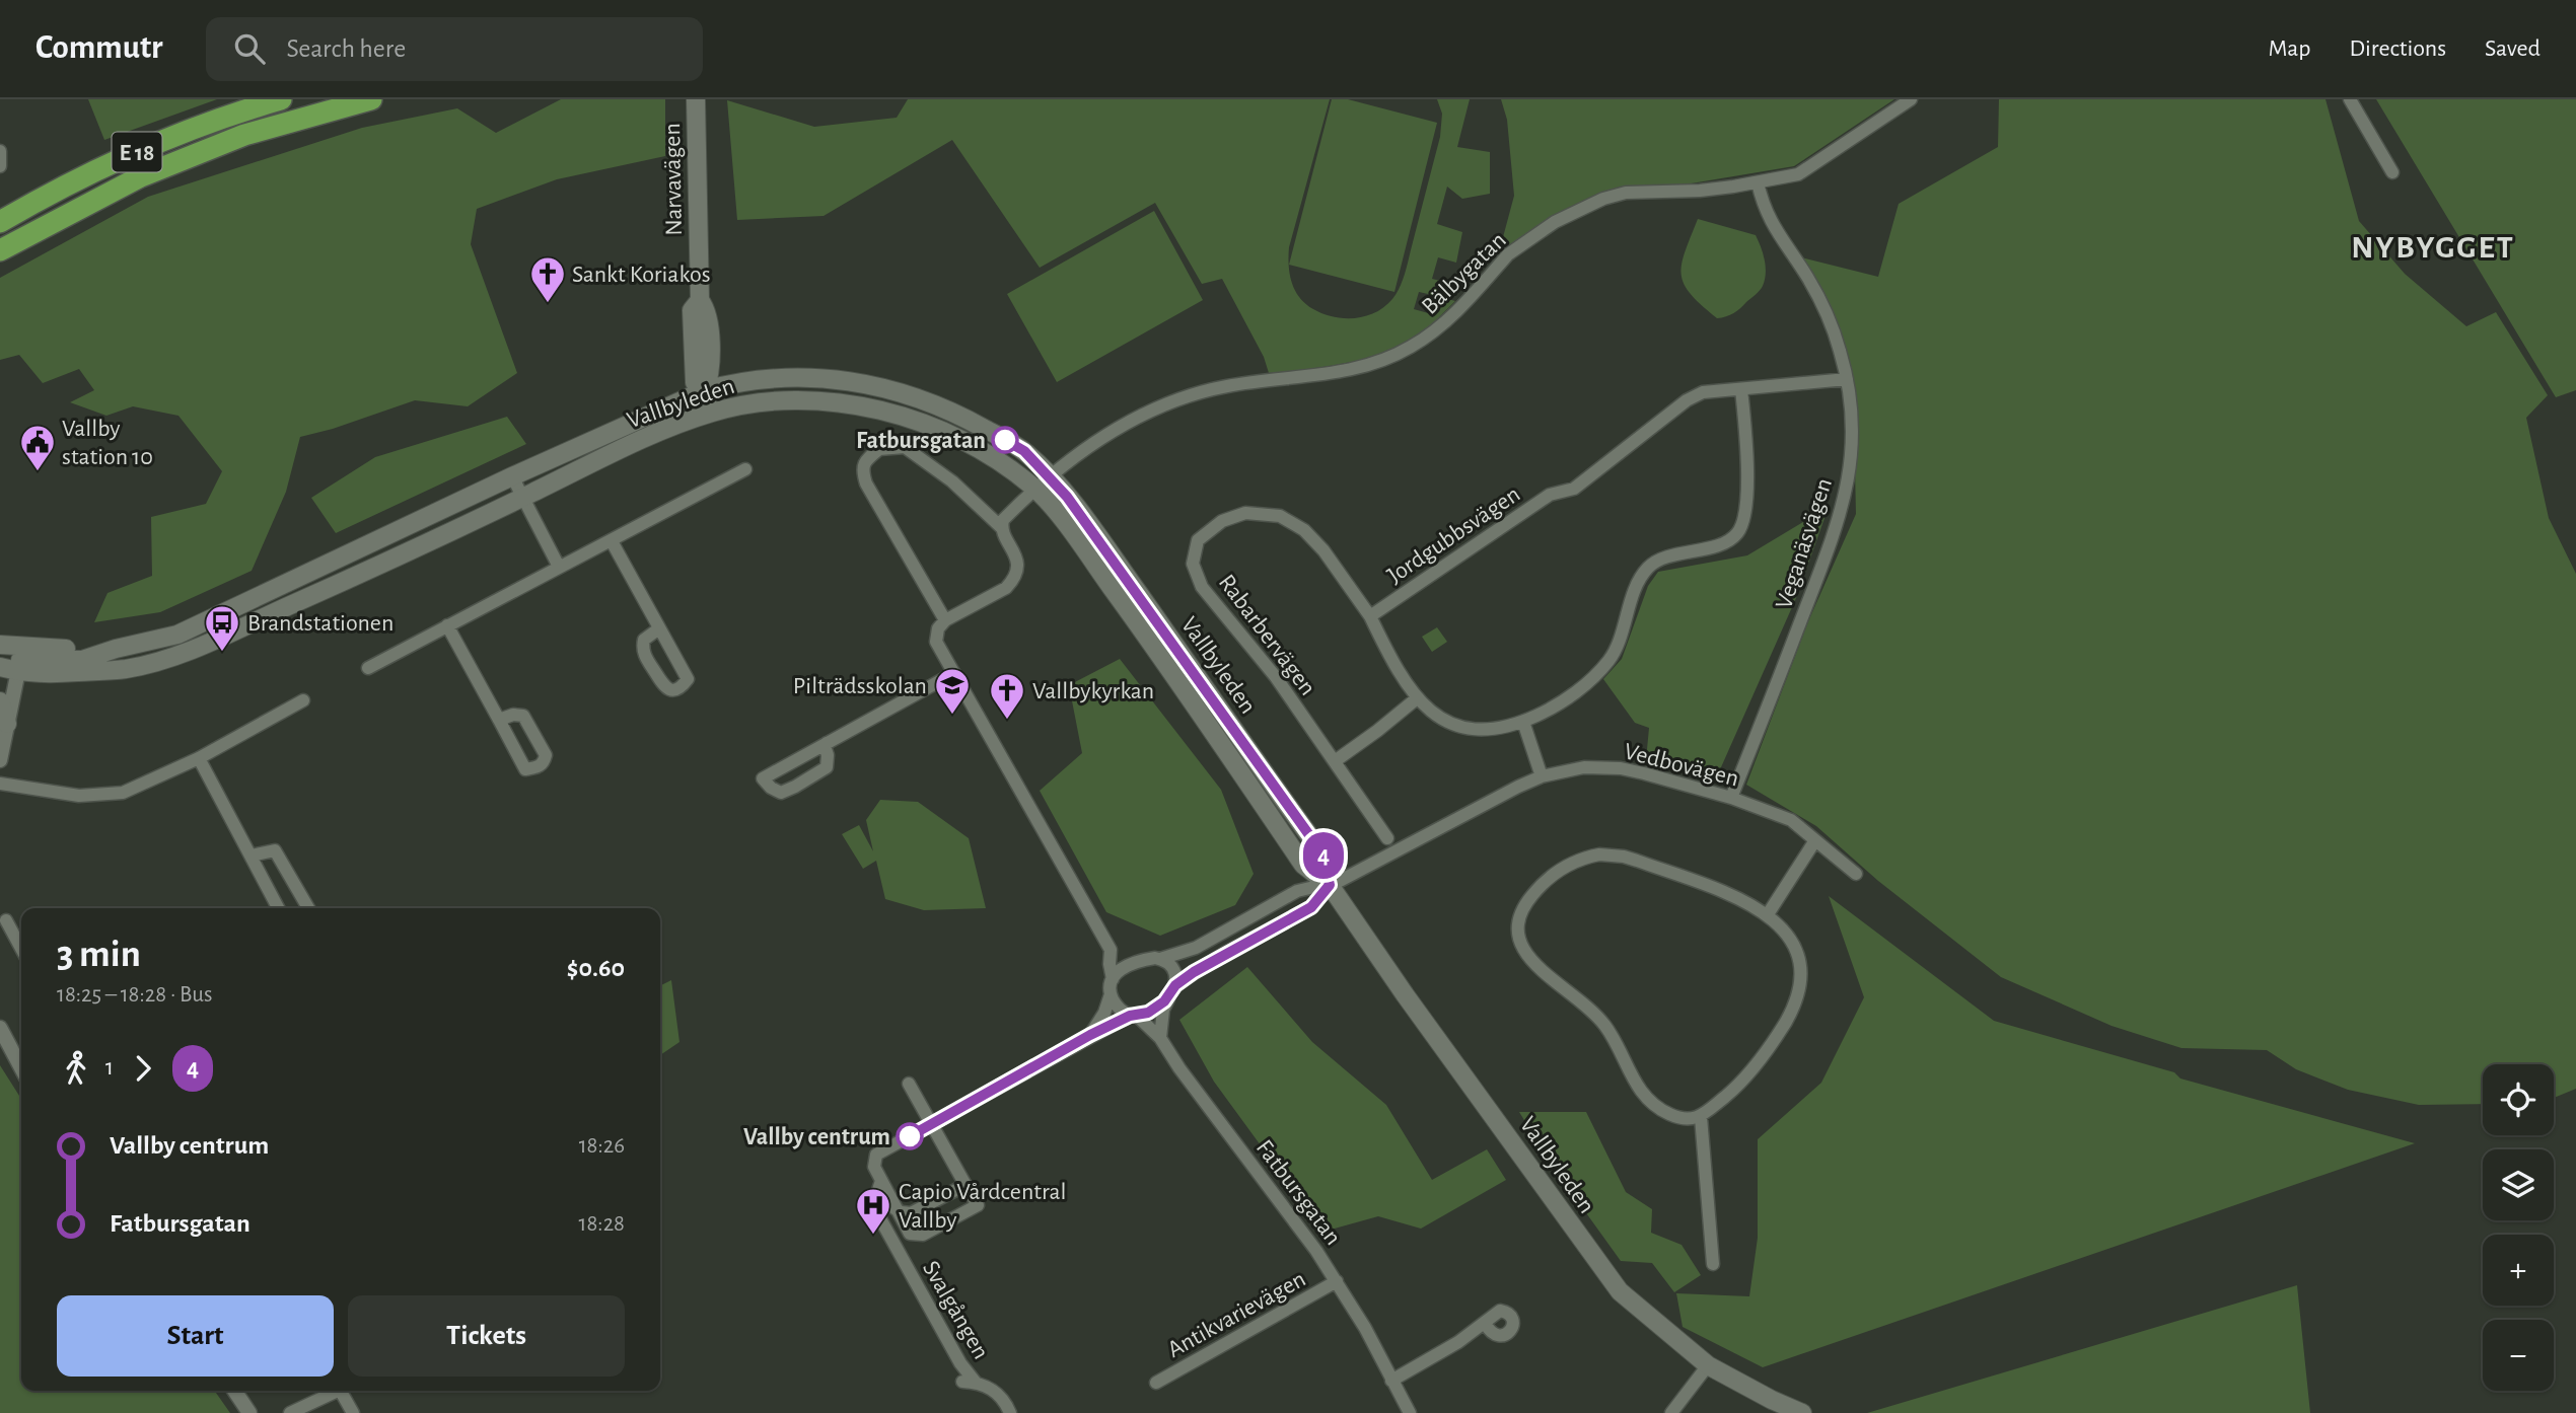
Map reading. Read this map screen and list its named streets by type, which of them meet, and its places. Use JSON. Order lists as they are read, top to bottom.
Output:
{
  "streets": {
    "highway": ["E 18"],
    "main road": ["Narvavägen", "Vallbyleden"],
    "street": [
      "Bälbygatan",
      "Jordgubbsvägen",
      "Veganäsvägen",
      "Rabarbervägen",
      "Vedbovägen",
      "Fatbursgatan",
      "Svalgången",
      "Antikvarievägen"
    ]
  },
  "crossings": [
    ["Narvavägen", "Vallbyleden"],
    ["Bälbygatan", "Vallbyleden"],
    ["Bälbygatan", "Veganäsvägen"],
    ["Vallbyleden", "Vedbovägen"],
    ["Jordgubbsvägen", "Veganäsvägen"],
    ["Jordgubbsvägen", "Rabarbervägen"],
    ["Veganäsvägen", "Vedbovägen"],
    ["Fatbursgatan", "Antikvarievägen"]
  ],
  "districts": ["NYBYGGET"],
  "places": {
    "church": ["Sankt Koriakos", "Vallbykyrkan"],
    "other": ["Fatbursgatan", "Vallby centrum"],
    "public building": ["Vallby station 10"],
    "bus stop": ["Brandstationen"],
    "school or university": ["Pilträdsskolan"],
    "hospital": ["Capio Vårdcentral Vallby"]
  },
  "lines": ["bus line 4"],
  "page": {
    "header": "Commutr",
    "search": "Search here",
    "nav": ["Map", "Directions", "Saved"],
    "on_map": "4",
    "heading": ["3 min", "18:25 – 18:28 · Bus", "$0.60"],
    "legs": ["1", "4"],
    "map_buttons": ["+", "−"],
    "list": [
      {
        "name": "Vallby centrum",
        "value": "18:26"
      },
      {
        "name": "Fatbursgatan",
        "value": "18:28"
      }
    ],
    "buttons": ["Start", "Tickets"]
  }
}
